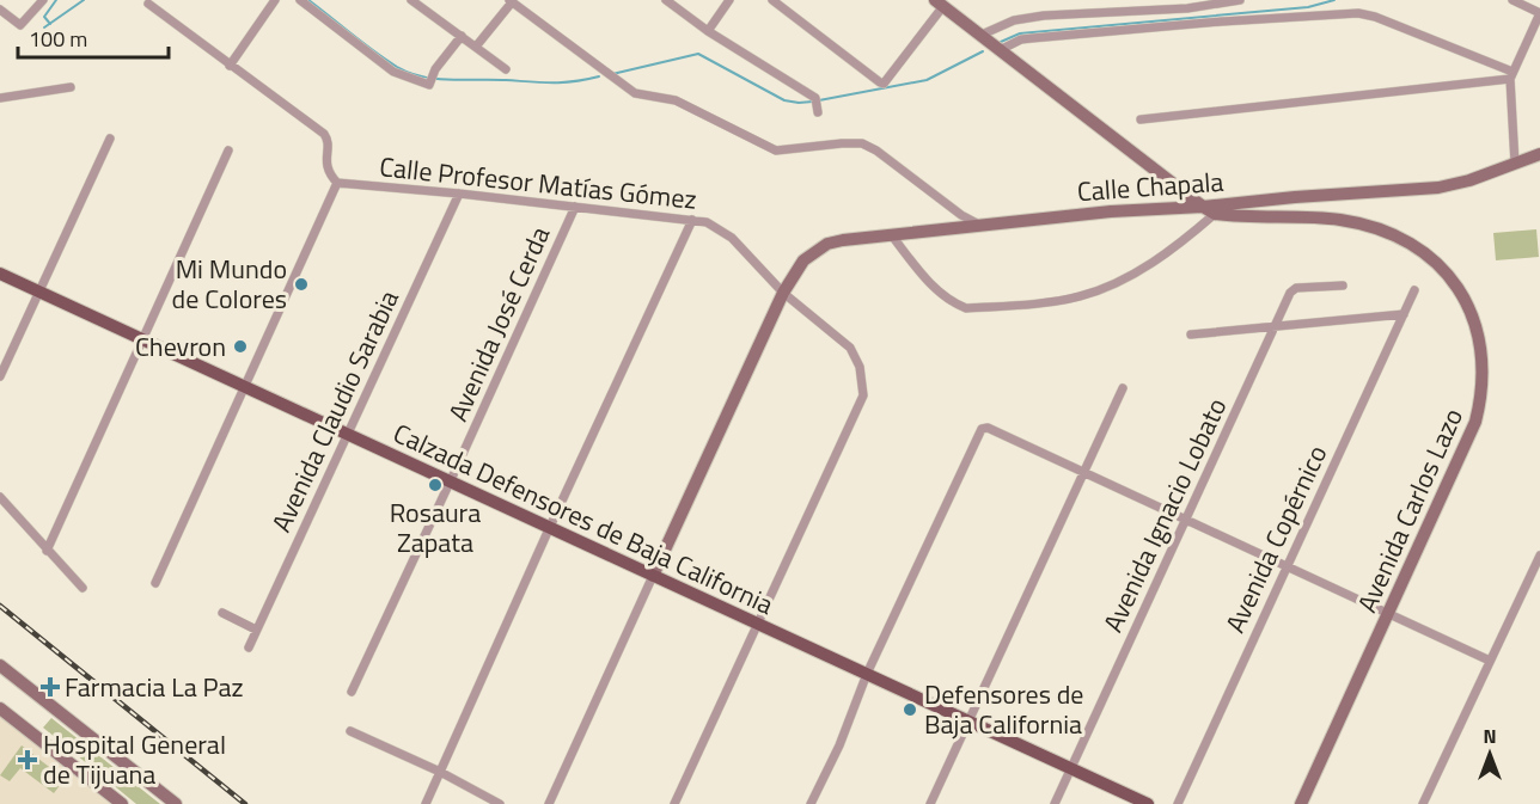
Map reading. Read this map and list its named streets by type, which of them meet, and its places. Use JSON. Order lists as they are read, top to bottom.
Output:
{
  "streets": {
    "main road": ["Calle Chapala", "Avenida Carlos Lazo", "Calzada Defensores de Baja California"],
    "street": [
      "Calle Profesor Matías Gómez",
      "Avenida José Cerda",
      "Avenida Claudio Sarabia",
      "Avenida Ignacio Lobato",
      "Avenida Copérnico"
    ]
  },
  "crossings": [
    ["Calle Profesor Matías Gómez", "Calle Chapala"],
    ["Calle Profesor Matías Gómez", "Avenida José Cerda"],
    ["Calle Profesor Matías Gómez", "Avenida Claudio Sarabia"],
    ["Calle Profesor Matías Gómez", "Calzada Defensores de Baja California"],
    ["Calle Chapala", "Avenida Carlos Lazo"],
    ["Calle Chapala", "Calzada Defensores de Baja California"],
    ["Avenida José Cerda", "Calzada Defensores de Baja California"],
    ["Avenida Claudio Sarabia", "Calzada Defensores de Baja California"],
    ["Avenida Ignacio Lobato", "Calzada Defensores de Baja California"]
  ],
  "places": {
    "other": [
      "Mi Mundo de Colores",
      "Chevron",
      "Rosaura Zapata",
      "Defensores de Baja California"
    ],
    "health": ["Farmacia La Paz", "Hospital General de Tijuana"]
  },
  "scale_bar": "100 m",
  "north": "top"
}
